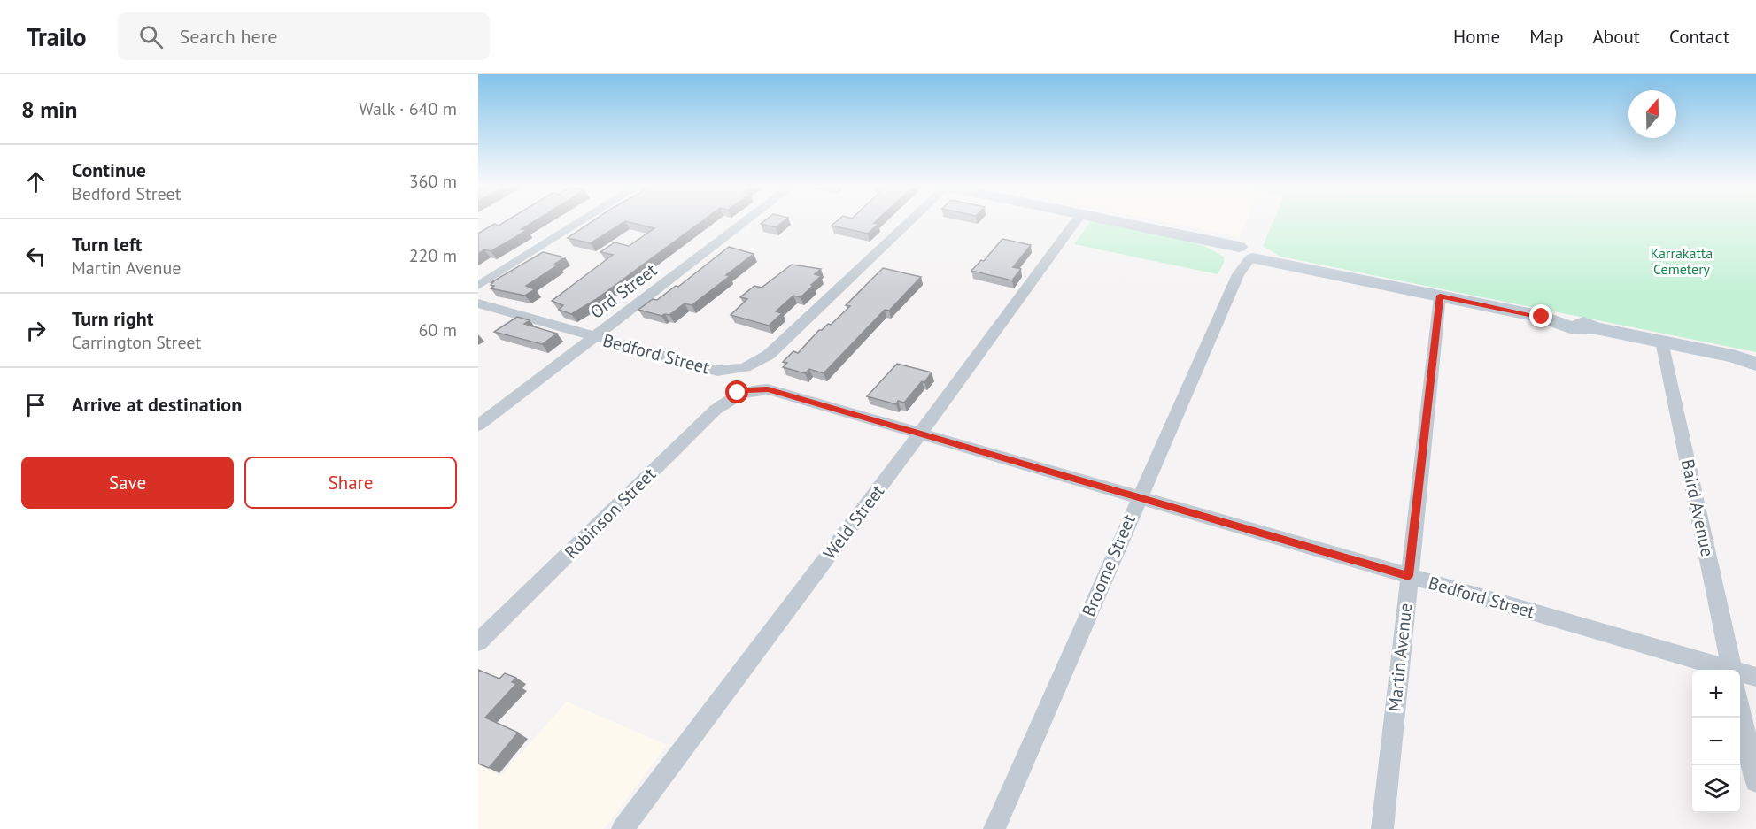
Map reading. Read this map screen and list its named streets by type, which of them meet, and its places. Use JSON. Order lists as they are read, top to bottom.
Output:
{
  "streets": {
    "street": [
      "Ord Street",
      "Bedford Street",
      "Baird Avenue",
      "Robinson Street",
      "Weld Street",
      "Broome Street",
      "Martin Avenue"
    ]
  },
  "crossings": [
    ["Ord Street", "Bedford Street"],
    ["Bedford Street", "Robinson Street"],
    ["Bedford Street", "Weld Street"],
    ["Bedford Street", "Broome Street"],
    ["Bedford Street", "Martin Avenue"]
  ],
  "parks": ["Karrakatta Cemetery"],
  "north": "top",
  "page": {
    "header": "Trailo",
    "search": "Search here",
    "nav": [
      "Home",
      "Map",
      "About",
      "Contact"
    ],
    "heading": ["8 min", "Walk · 640 m"],
    "list": [
      ["Continue", "Bedford Street", "360 m"],
      ["Turn left", "Martin Avenue", "220 m"],
      ["Turn right", "Carrington Street", "60 m"],
      "Arrive at destination"
    ],
    "buttons": ["Save", "Share"],
    "map_buttons": ["+", "−"]
  }
}
